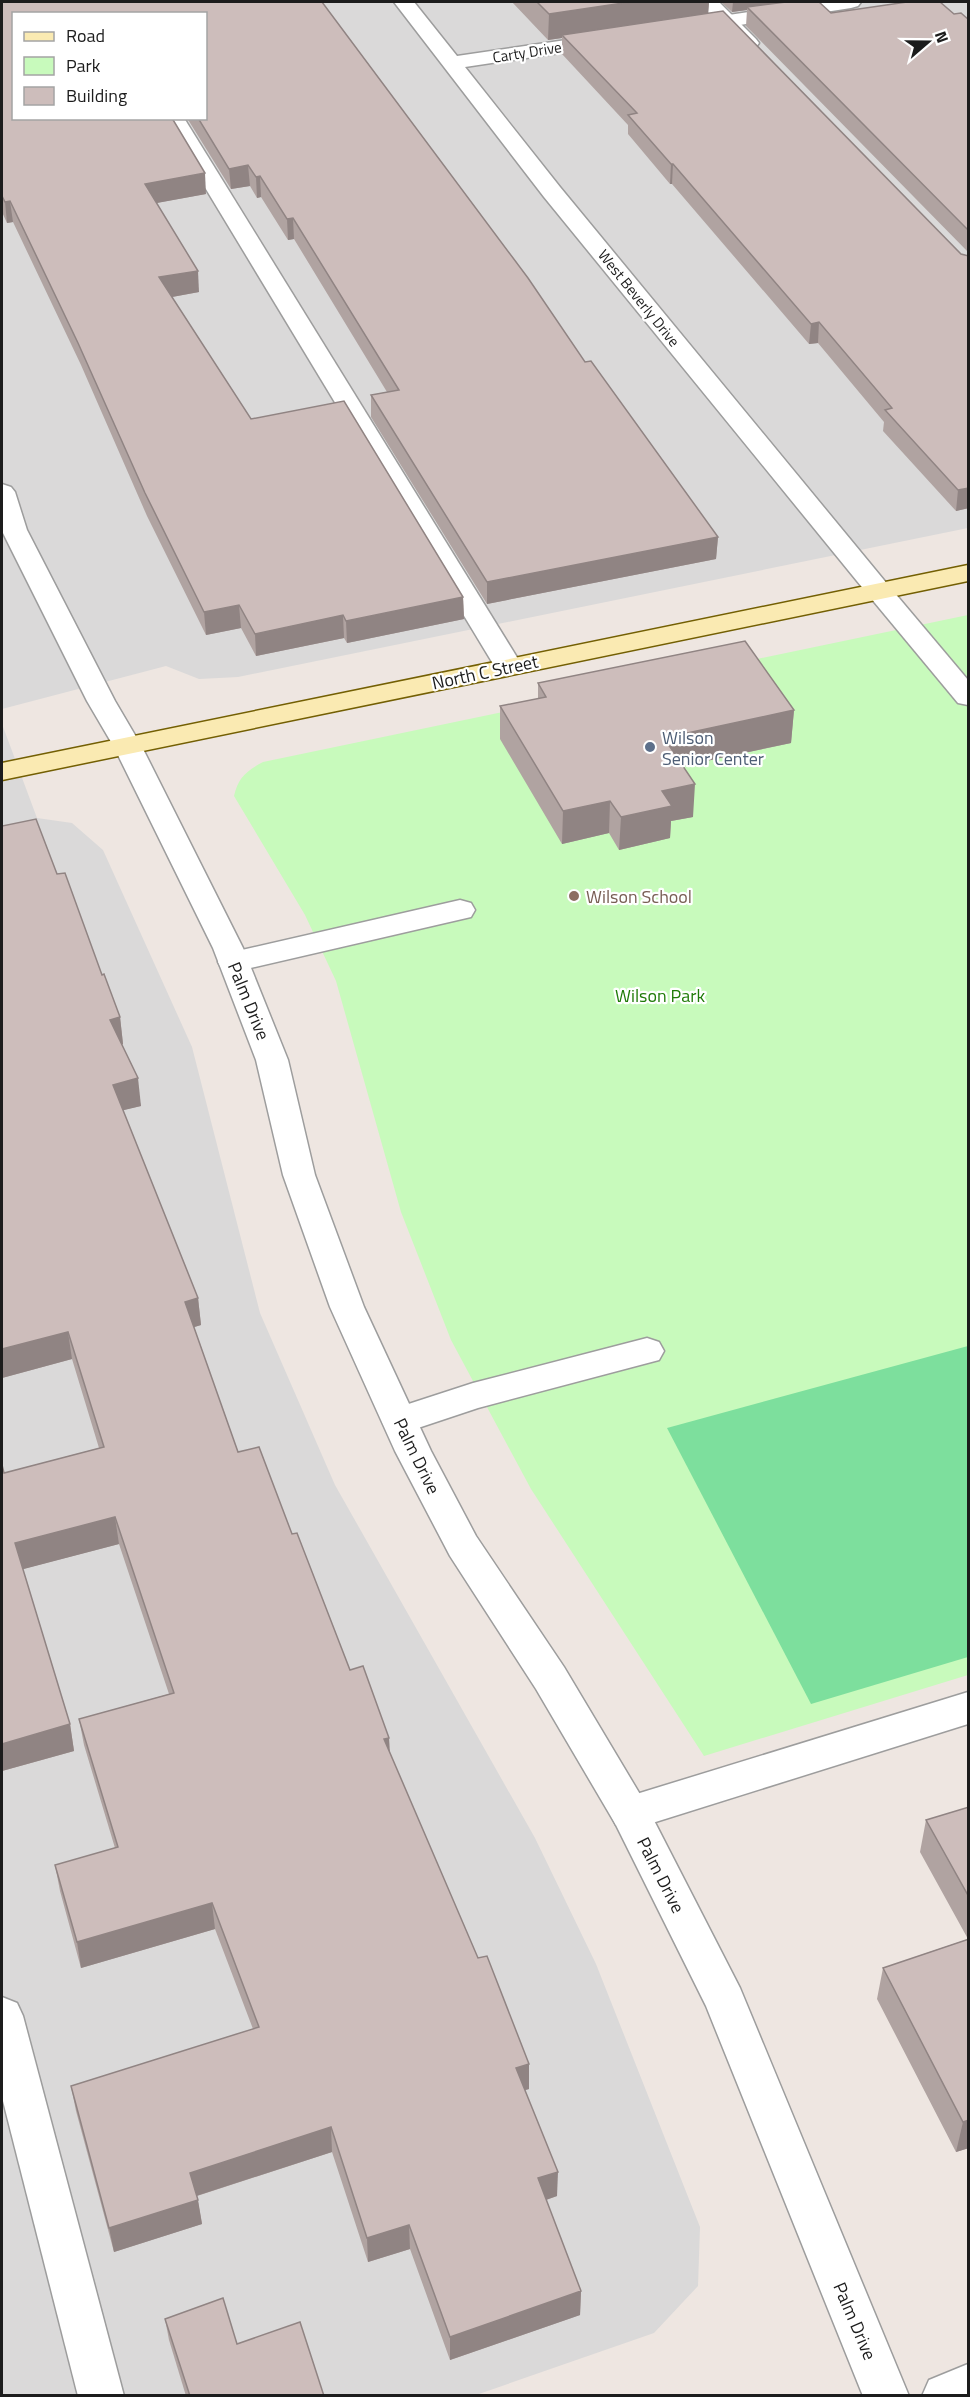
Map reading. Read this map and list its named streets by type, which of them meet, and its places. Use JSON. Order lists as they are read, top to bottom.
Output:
{
  "streets": {
    "street": [
      "Carty Drive",
      "West Beverly Drive",
      "North C Street",
      "Palm Drive"
    ]
  },
  "crossings": [
    ["Carty Drive", "West Beverly Drive"],
    ["West Beverly Drive", "North C Street"],
    ["North C Street", "Palm Drive"]
  ],
  "parks": ["Wilson Park"],
  "places": ["Wilson Senior Center", "Wilson School"],
  "legend": ["Road", "Park", "Building"],
  "north": "right"
}
